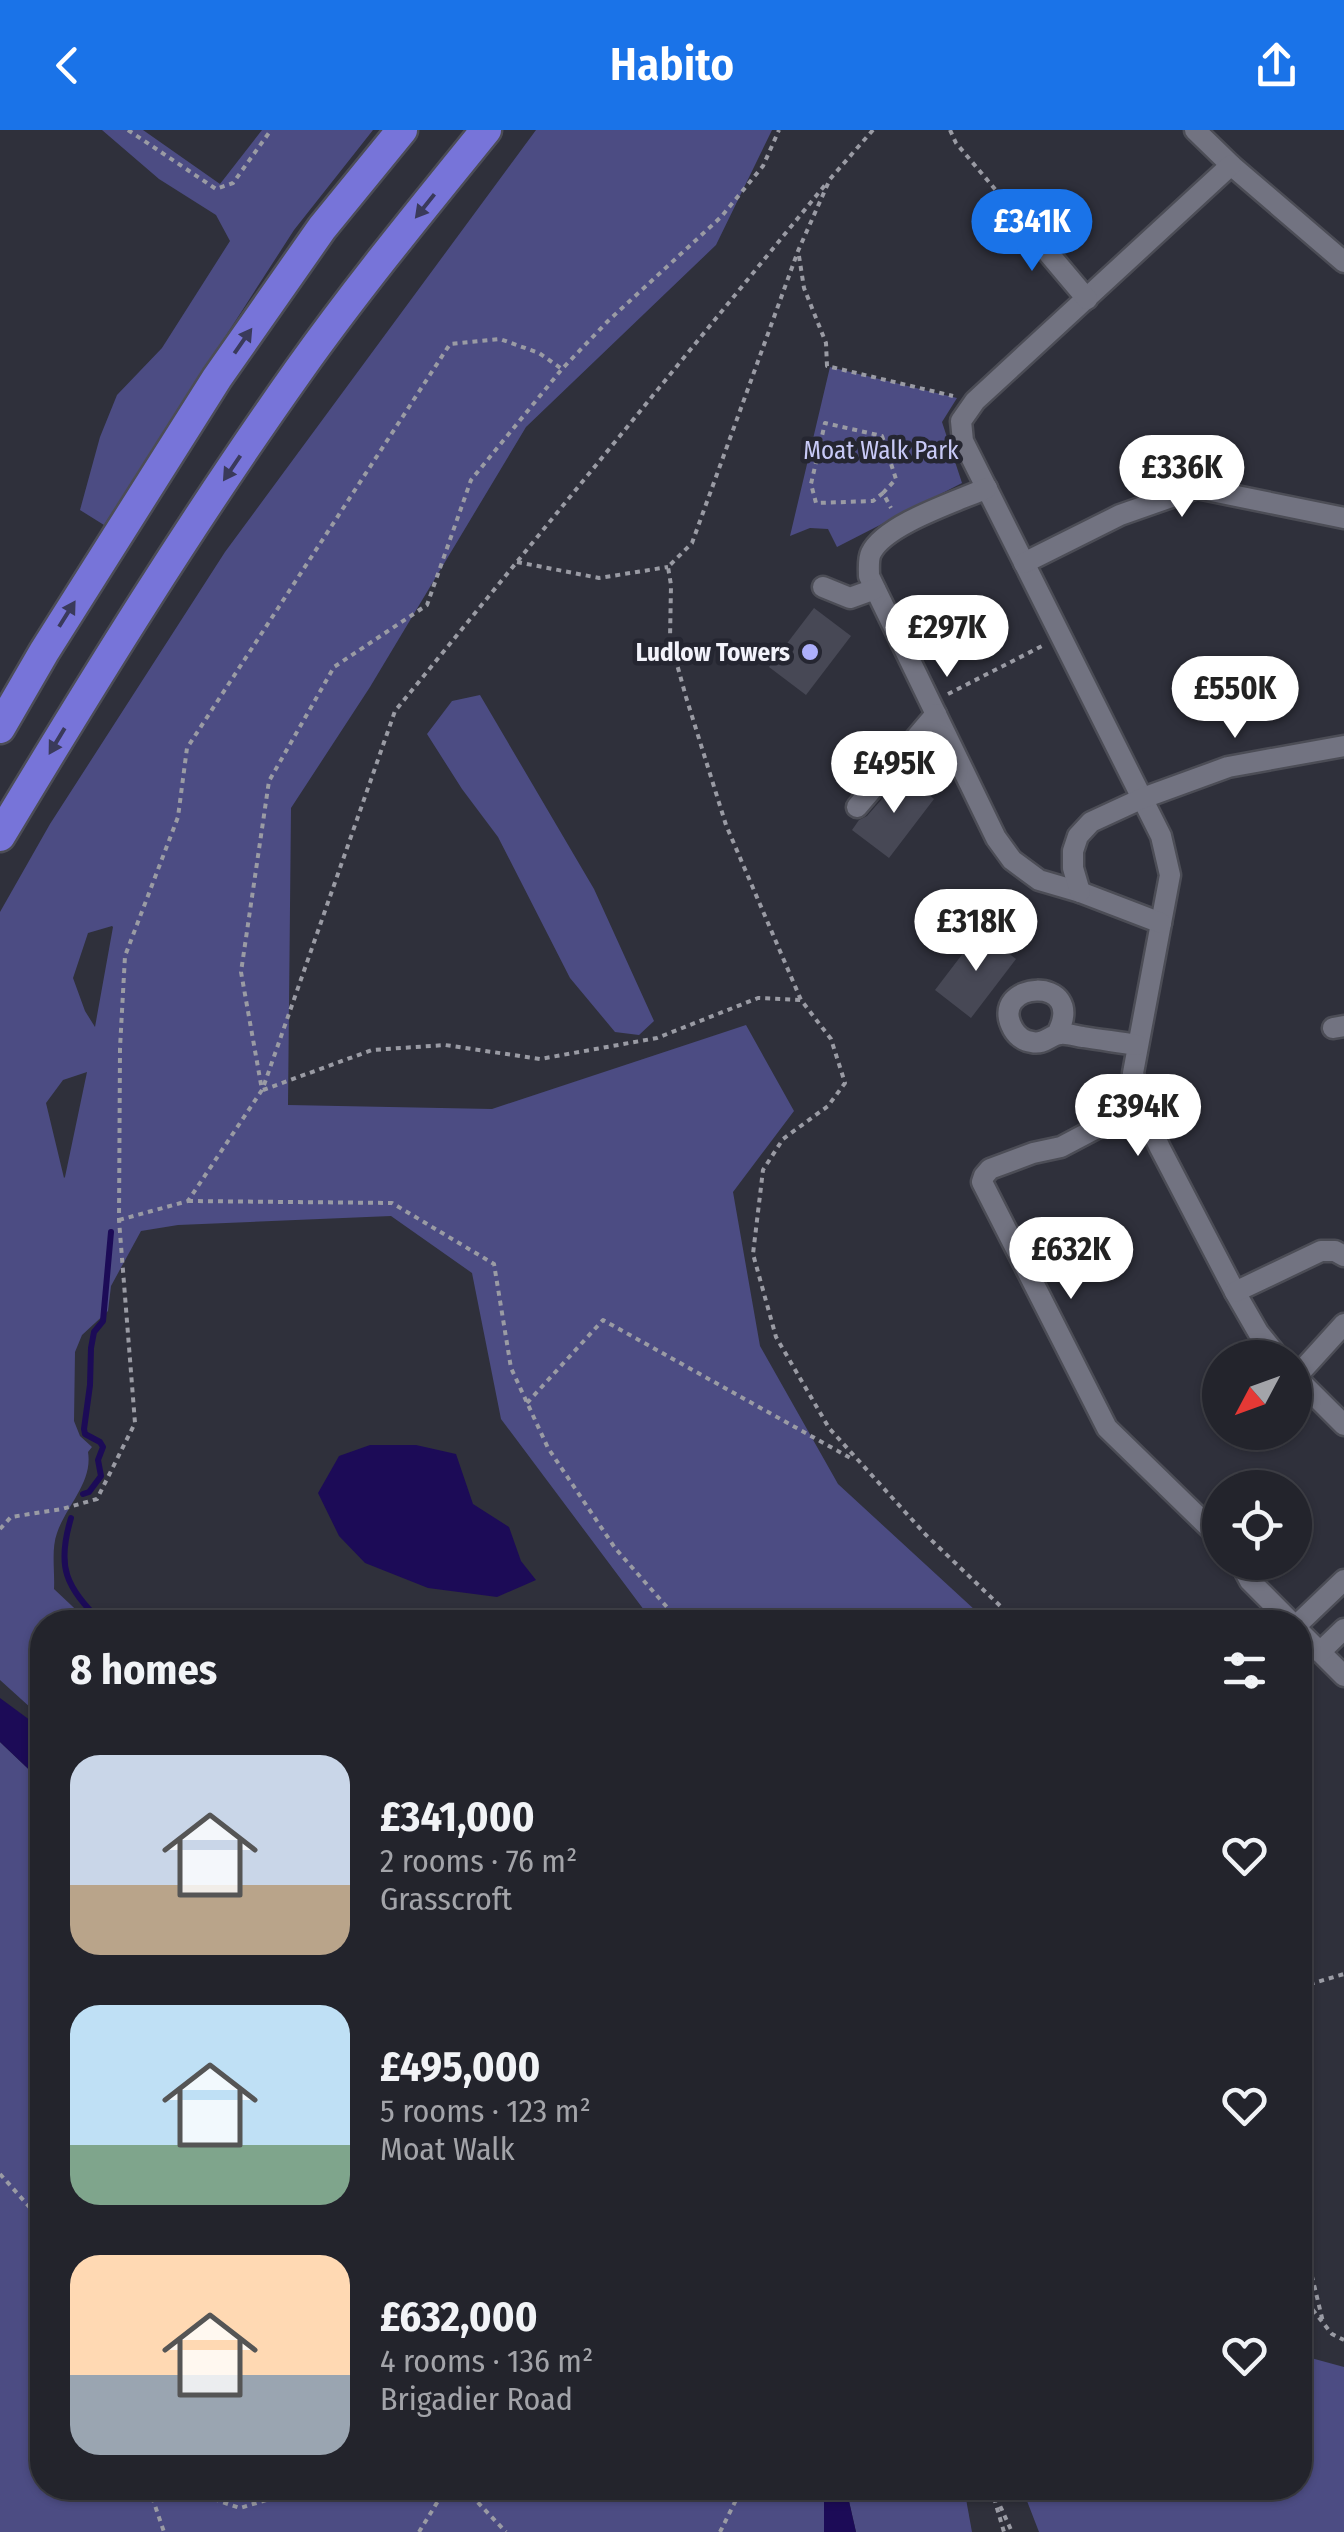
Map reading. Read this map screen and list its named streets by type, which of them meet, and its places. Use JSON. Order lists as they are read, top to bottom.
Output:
{
  "parks": ["Moat Walk Park"],
  "places": ["Ludlow Towers"],
  "north": "bottom left",
  "page": {
    "header": "Habito",
    "price": [
      "£341K",
      "£336K",
      "£297K",
      "£550K",
      "£495K",
      "£318K",
      "£394K",
      "£632K"
    ],
    "heading": "8 homes",
    "list": [
      {
        "name": "£341,000",
        "note": "2 rooms · 76 m² · Grasscroft"
      },
      {
        "name": "£495,000",
        "note": "5 rooms · 123 m² · Moat Walk"
      },
      {
        "name": "£632,000",
        "note": "4 rooms · 136 m² · Brigadier Road"
      }
    ]
  }
}
